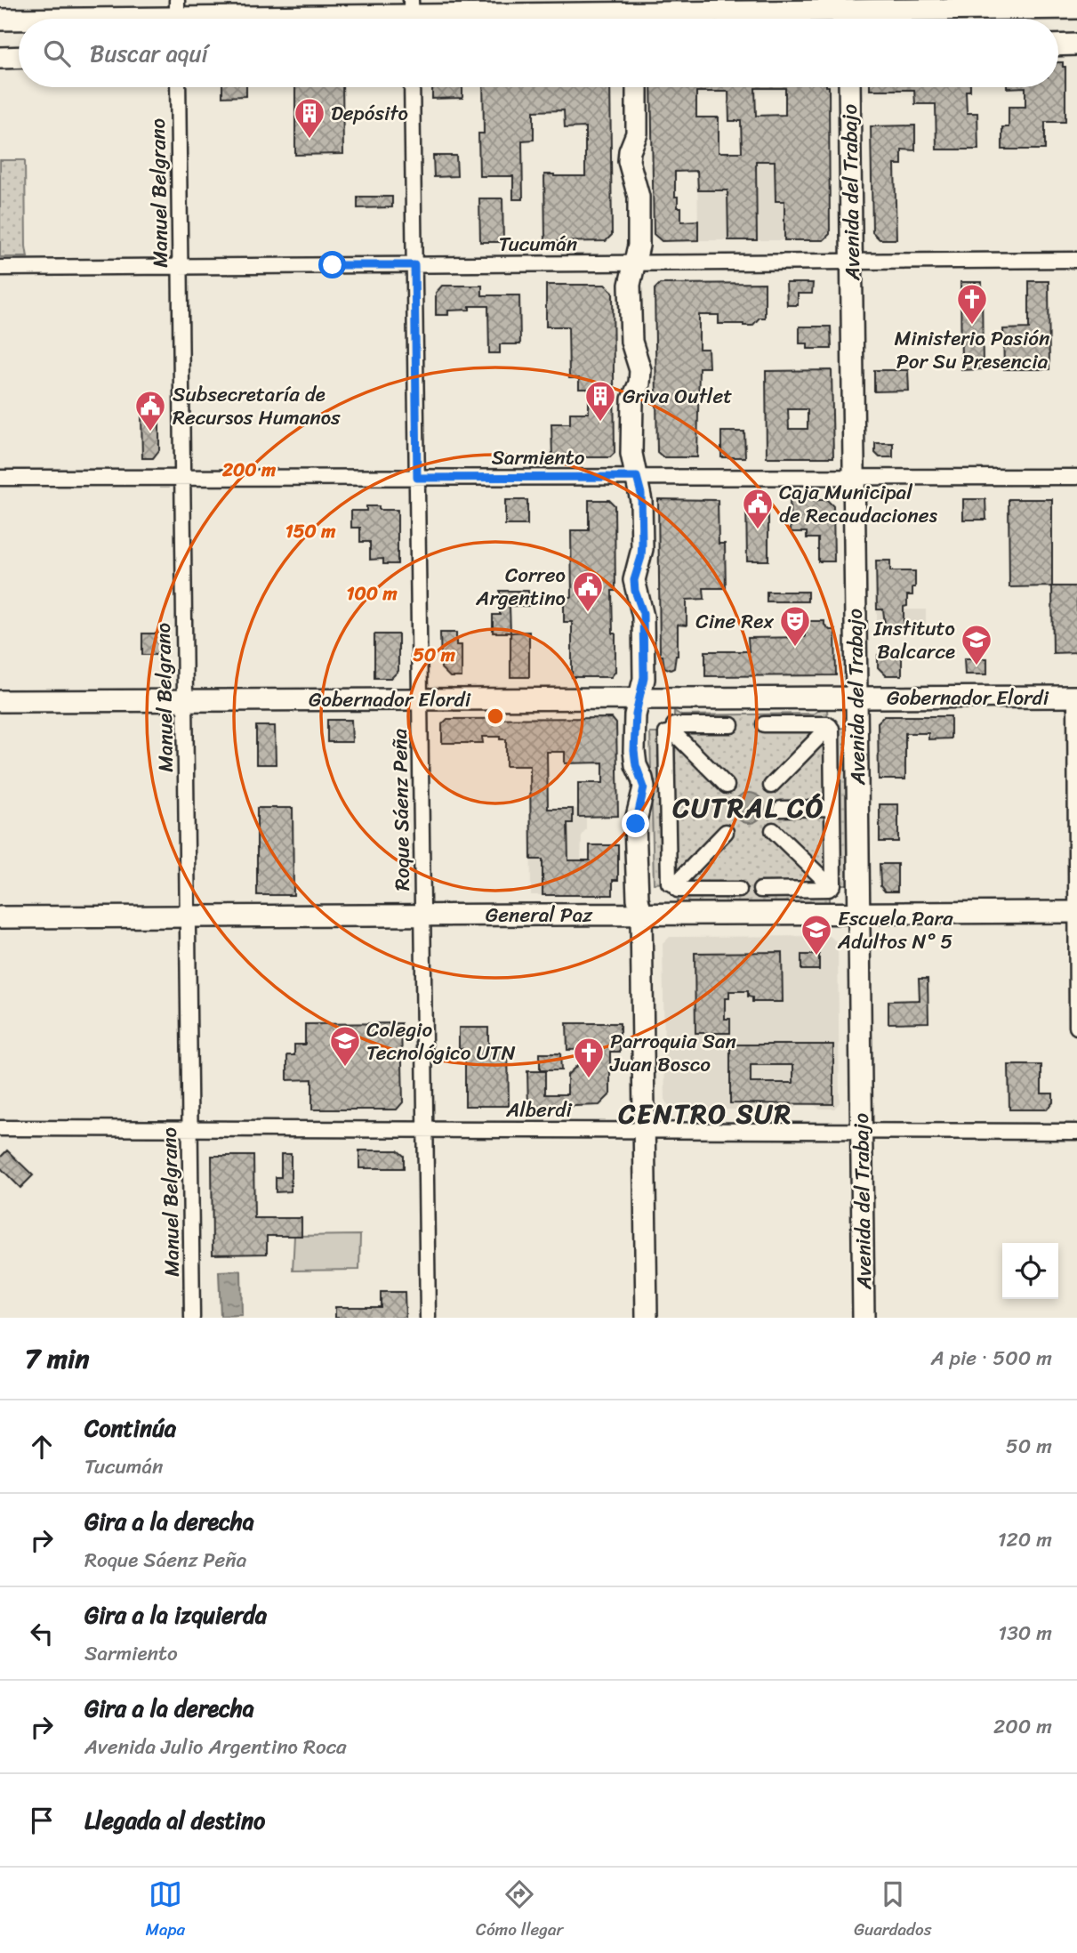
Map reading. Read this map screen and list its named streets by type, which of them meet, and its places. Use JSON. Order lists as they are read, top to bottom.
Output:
{
  "streets": {
    "street": [
      "Avenida del Trabajo",
      "Manuel Belgrano",
      "Tucumán",
      "Sarmiento",
      "Gobernador Elordi",
      "Roque Sáenz Peña",
      "General Paz",
      "Alberdi"
    ]
  },
  "crossings": [
    ["Avenida del Trabajo", "Tucumán"],
    ["Avenida del Trabajo", "Sarmiento"],
    ["Avenida del Trabajo", "Gobernador Elordi"],
    ["Avenida del Trabajo", "General Paz"],
    ["Avenida del Trabajo", "Alberdi"],
    ["Manuel Belgrano", "Tucumán"],
    ["Manuel Belgrano", "Sarmiento"],
    ["Manuel Belgrano", "Gobernador Elordi"],
    ["Manuel Belgrano", "General Paz"],
    ["Manuel Belgrano", "Alberdi"],
    ["Tucumán", "Roque Sáenz Peña"],
    ["Sarmiento", "Roque Sáenz Peña"],
    ["Gobernador Elordi", "Roque Sáenz Peña"],
    ["Roque Sáenz Peña", "General Paz"],
    ["Roque Sáenz Peña", "Alberdi"]
  ],
  "districts": ["CUTRAL CÓ", "CENTRO SUR"],
  "places": {
    "building": ["Depósito", "Griva Outlet"],
    "church": ["Ministerio Pasión Por Su Presencia", "Parroquia San Juan Bosco"],
    "public building": ["Subsecretaría de Recursos Humanos", "Caja Municipal de Recaudaciones", "Correo Argentino"],
    "theatre": ["Cine Rex"],
    "school or university": ["Instituto Balcarce", "Escuela Para Adultos N° 5", "Colegio Tecnológico UTN"]
  },
  "page": {
    "search": "Buscar aquí",
    "heading": ["7 min", "A pie · 500 m"],
    "list": [
      ["Continúa", "Tucumán", "50 m"],
      ["Gira a la derecha", "Roque Sáenz Peña", "120 m"],
      ["Gira a la izquierda", "Sarmiento", "130 m"],
      ["Gira a la derecha", "Avenida Julio Argentino Roca", "200 m"],
      "Llegada al destino"
    ],
    "nav": ["Mapa", "Cómo llegar", "Guardados"]
  },
  "rings": [
    "200 m",
    "150 m",
    "100 m",
    "50 m"
  ]
}
